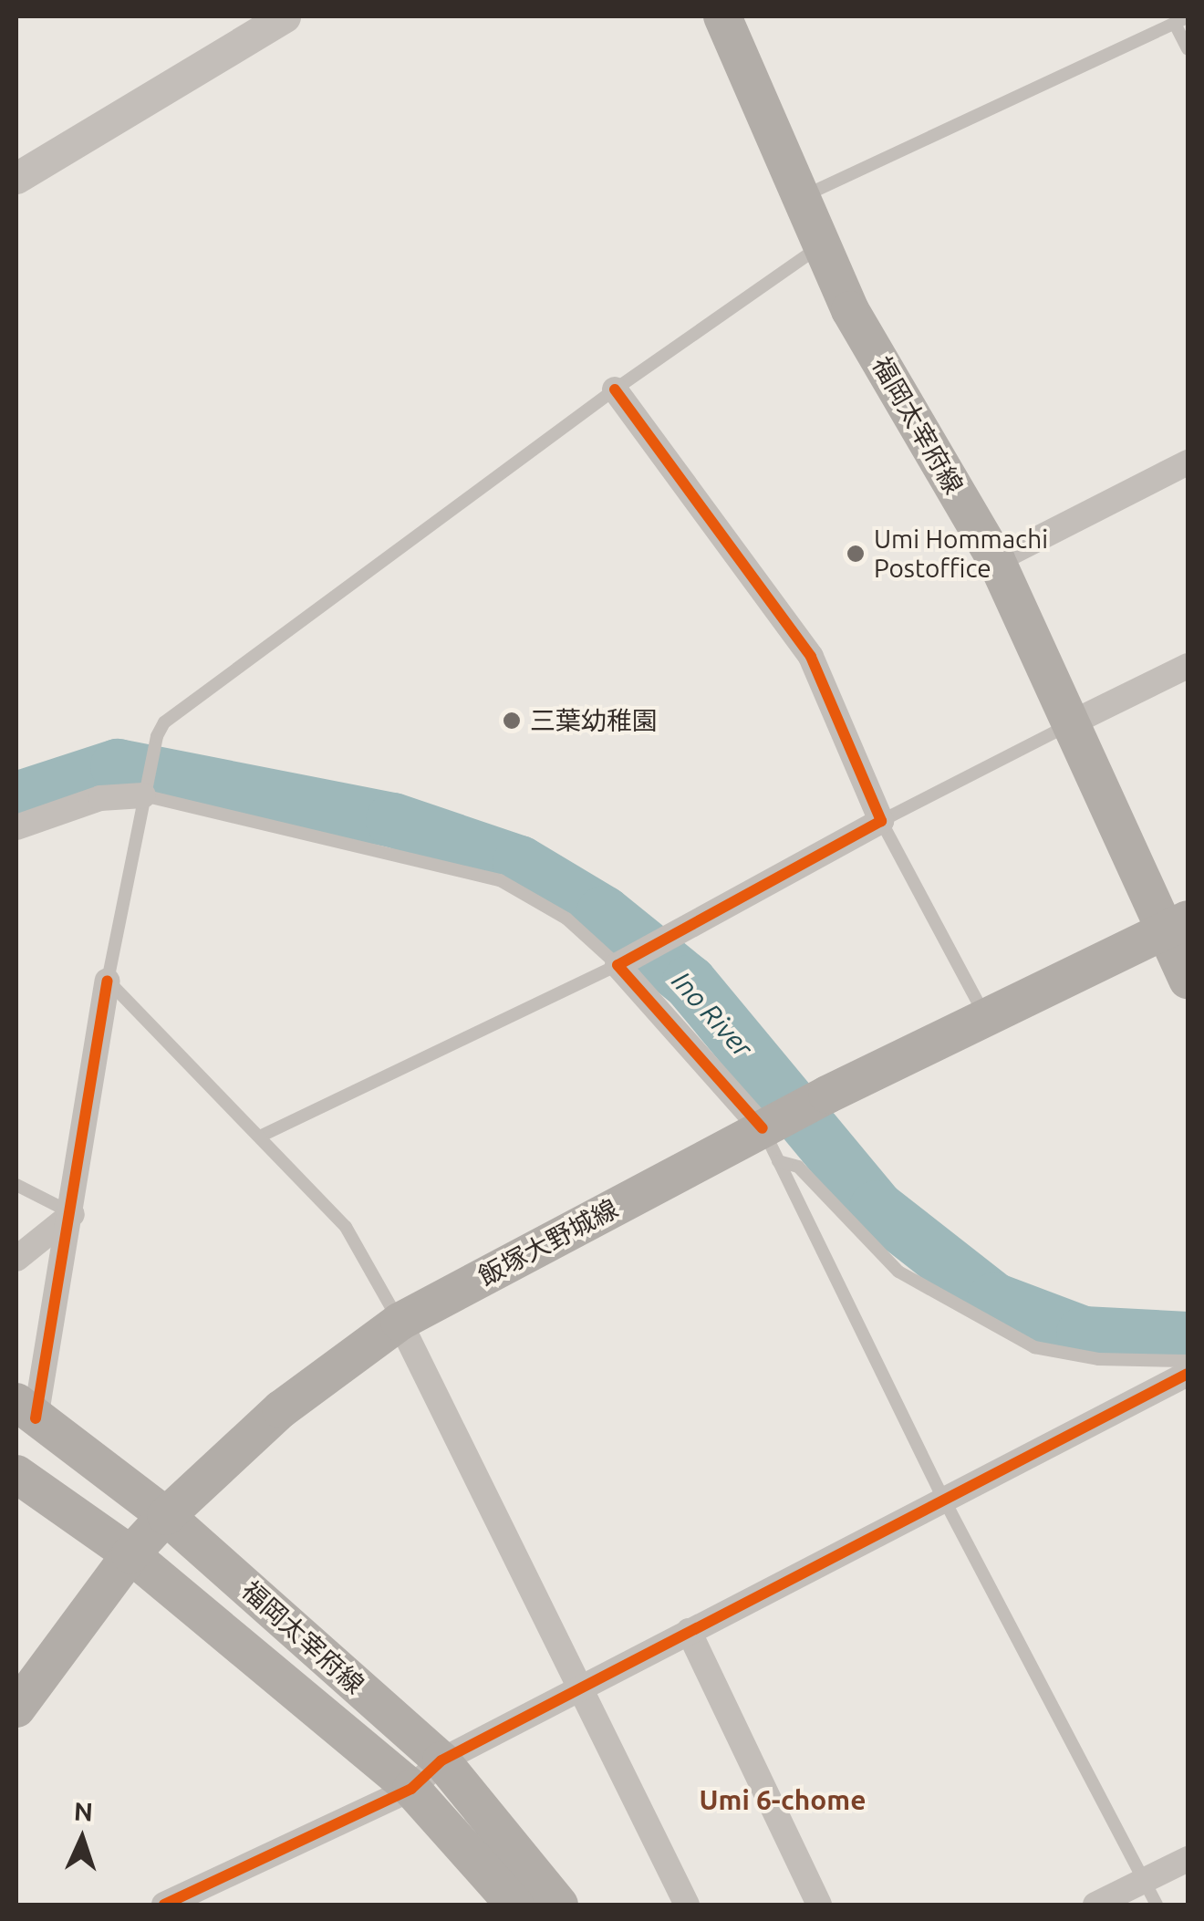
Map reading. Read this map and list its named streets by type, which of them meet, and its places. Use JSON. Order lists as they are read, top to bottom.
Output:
{
  "streets": {
    "main road": ["福岡太宰府線", "飯塚大野城線"]
  },
  "crossings": [
    ["福岡太宰府線", "飯塚大野城線"]
  ],
  "districts": ["Umi 6-chome"],
  "water": ["Ino River"],
  "places": ["Umi Hommachi Postoffice", "三葉幼稚園"],
  "north": "top"
}
